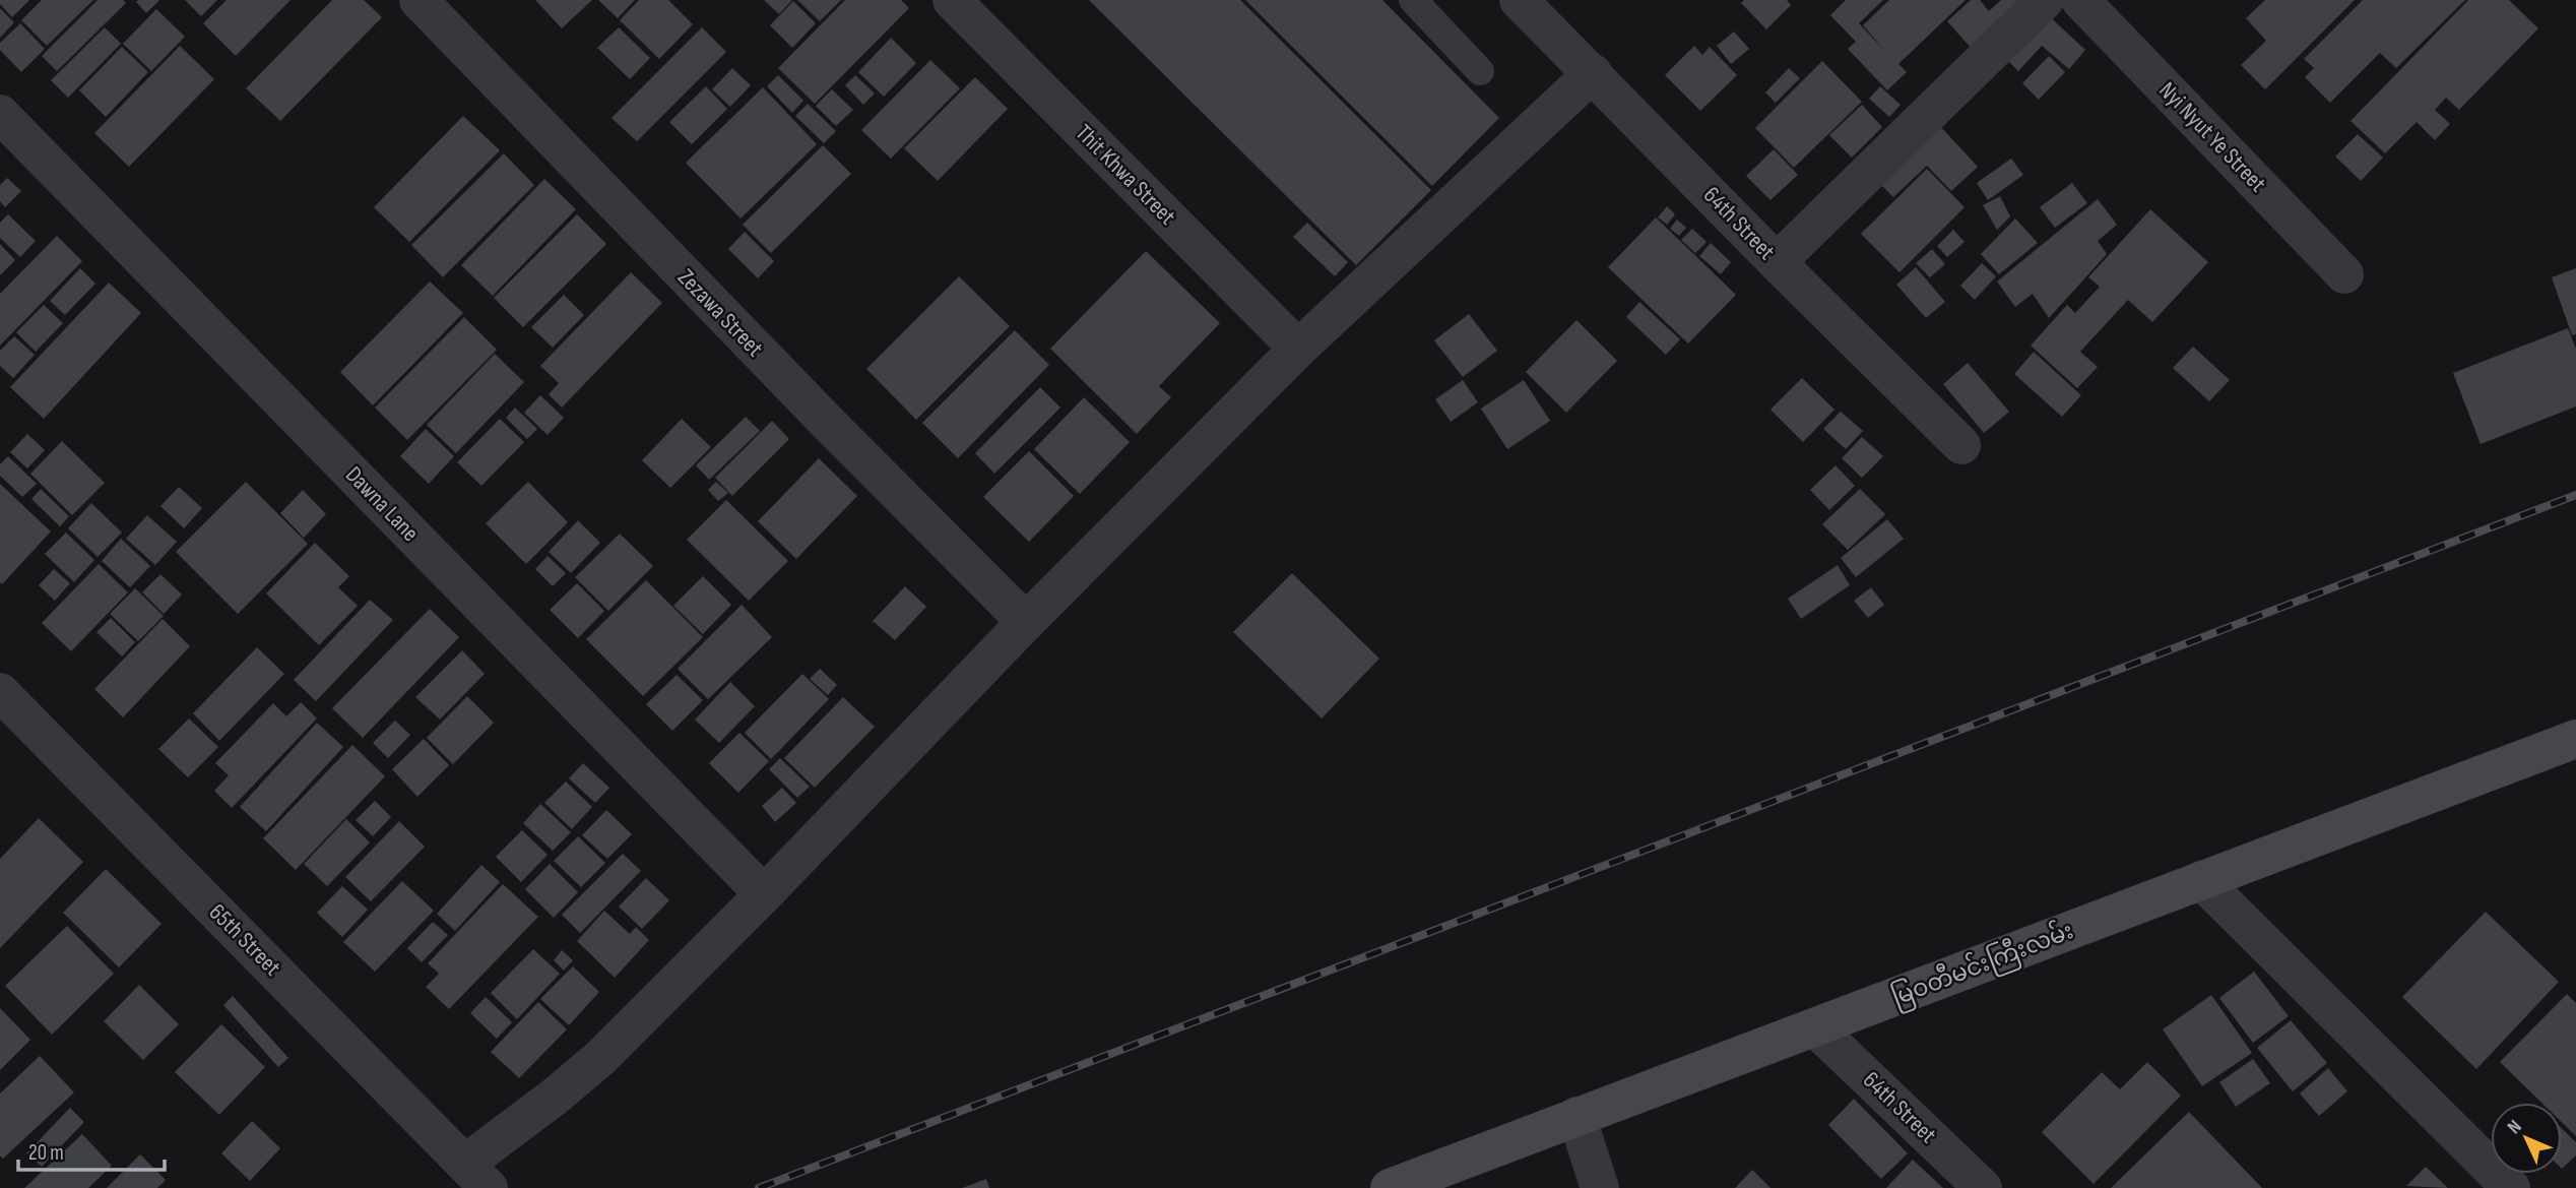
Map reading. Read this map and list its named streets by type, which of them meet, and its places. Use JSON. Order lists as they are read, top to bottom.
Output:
{
  "streets": {
    "main road": ["မြဝတီမင်းကြီးလမ်း"],
    "street": [
      "Nyi Nyut Ye Street",
      "Thit Khwa Street",
      "64th Street",
      "Zezawa Street",
      "Dawna Lane",
      "65th Street"
    ]
  },
  "crossings": [
    ["64th Street", "မြဝတီမင်းကြီးလမ်း"]
  ],
  "scale_bar": "20 m",
  "north": "top left"
}
